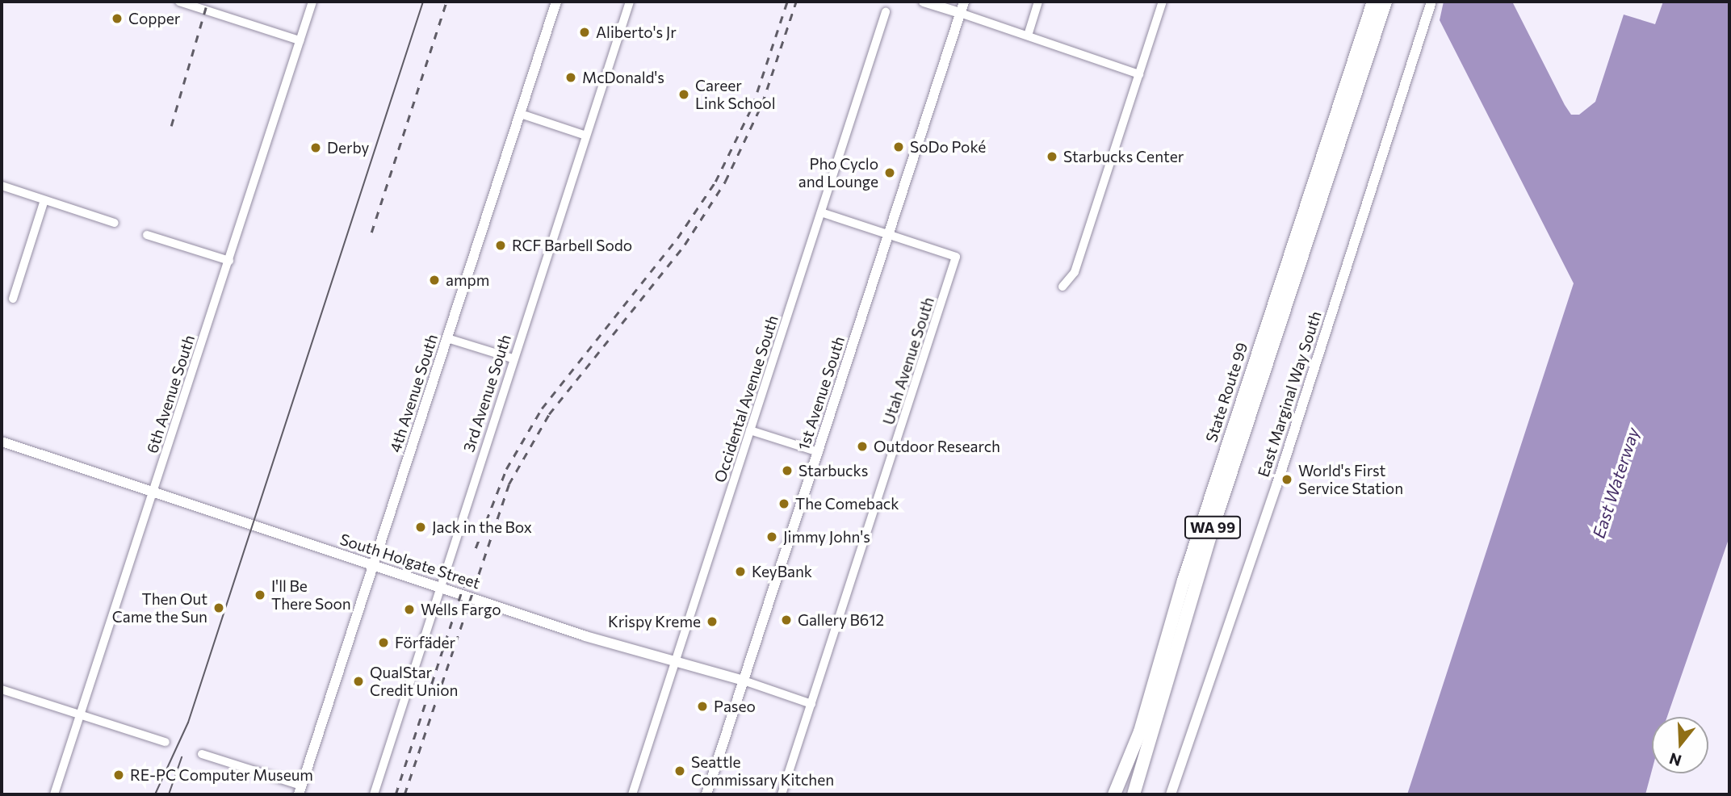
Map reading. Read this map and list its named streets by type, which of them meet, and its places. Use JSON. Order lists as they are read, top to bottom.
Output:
{
  "streets": {
    "highway": ["State Route 99", "WA 99"],
    "main road": [
      "4th Avenue South",
      "1st Avenue South",
      "East Marginal Way South",
      "South Holgate Street"
    ],
    "street": [
      "Utah Avenue South",
      "3rd Avenue South",
      "6th Avenue South",
      "Occidental Avenue South"
    ]
  },
  "crossings": [
    ["Utah Avenue South", "1st Avenue South"],
    ["Utah Avenue South", "South Holgate Street"],
    ["4th Avenue South", "South Holgate Street"],
    ["3rd Avenue South", "South Holgate Street"],
    ["1st Avenue South", "South Holgate Street"],
    ["6th Avenue South", "South Holgate Street"],
    ["Occidental Avenue South", "South Holgate Street"]
  ],
  "water": ["East Waterway"],
  "places": [
    "Copper",
    "Aliberto's Jr",
    "McDonald's",
    "Career Link School",
    "SoDo Poké",
    "Derby",
    "Starbucks Center",
    "Pho Cyclo and Lounge",
    "RCF Barbell Sodo",
    "ampm",
    "Outdoor Research",
    "Starbucks",
    "World's First Service Station",
    "The Comeback",
    "Jack in the Box",
    "Jimmy John's",
    "KeyBank",
    "I'll Be There Soon",
    "Then Out Came the Sun",
    "Wells Fargo",
    "Gallery B612",
    "Krispy Kreme",
    "Förfäder",
    "QualStar Credit Union",
    "Paseo",
    "Seattle Commissary Kitchen",
    "RE-PC Computer Museum"
  ],
  "north": "bottom"
}
